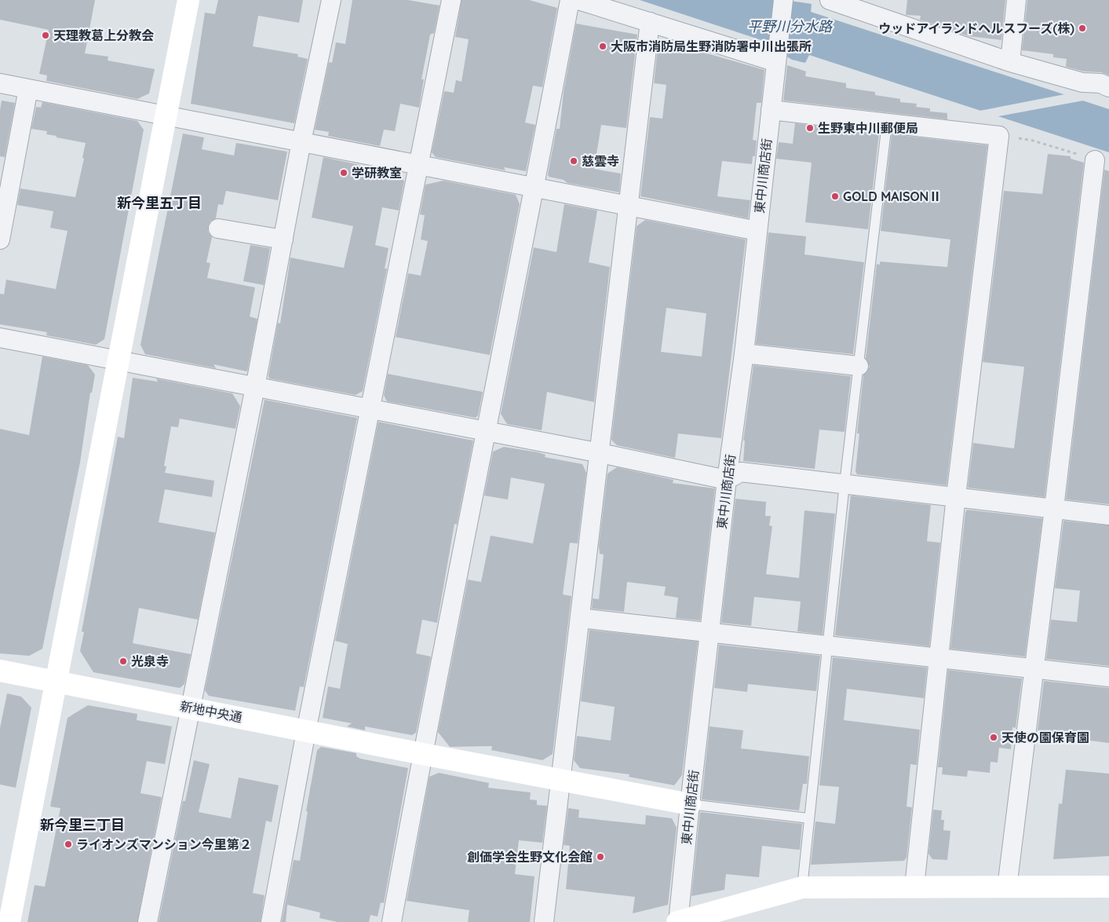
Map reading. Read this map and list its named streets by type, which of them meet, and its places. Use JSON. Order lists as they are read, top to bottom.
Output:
{
  "streets": {
    "street": ["東中川商店街", "新地中央通"]
  },
  "crossings": [
    ["東中川商店街", "新地中央通"]
  ],
  "districts": ["新今里五丁目", "新今里三丁目"],
  "water": ["平野川分水路"],
  "places": [
    "ウッドアイランドヘルスフーズ(株)",
    "天理教葛上分教会",
    "大阪市消防局生野消防署中川出張所",
    "生野東中川郵便局",
    "慈雲寺",
    "学研教室",
    "GOLD MAISONⅡ",
    "光泉寺",
    "天使の園保育園",
    "ライオンズマンション今里第２",
    "創価学会生野文化会館"
  ]
}
